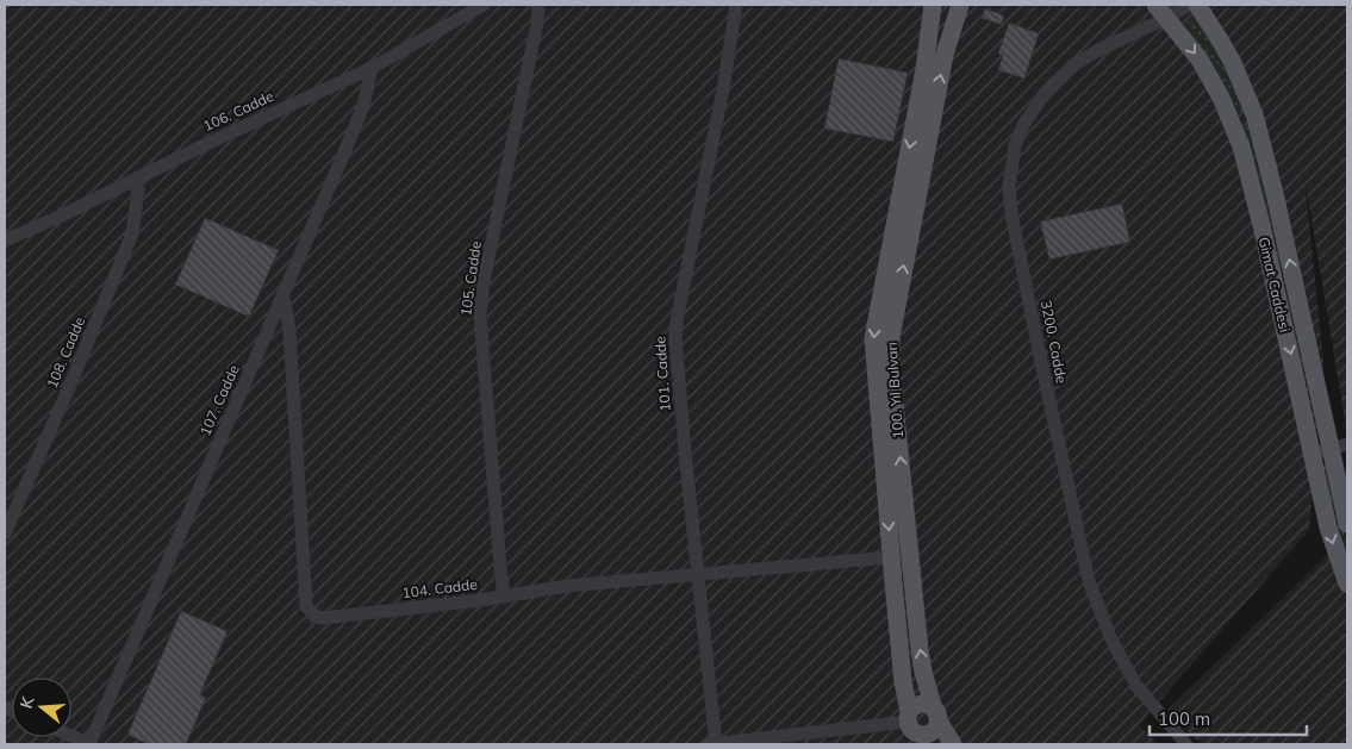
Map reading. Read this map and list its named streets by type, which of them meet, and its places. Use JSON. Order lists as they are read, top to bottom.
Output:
{
  "streets": {
    "main road": ["Gimat Caddesi", "100. Yıl Bulvarı"],
    "street": [
      "106. Cadde",
      "105. Cadde",
      "3200. Cadde",
      "108. Cadde",
      "101. Cadde",
      "107. Cadde",
      "104. Cadde"
    ]
  },
  "crossings": [
    ["106. Cadde", "108. Cadde"],
    ["106. Cadde", "107. Cadde"],
    ["105. Cadde", "104. Cadde"],
    ["Gimat Caddesi", "3200. Cadde"],
    ["101. Cadde", "104. Cadde"],
    ["100. Yıl Bulvarı", "104. Cadde"],
    ["107. Cadde", "104. Cadde"]
  ],
  "scale_bar": "100 m",
  "north": "left"
}
